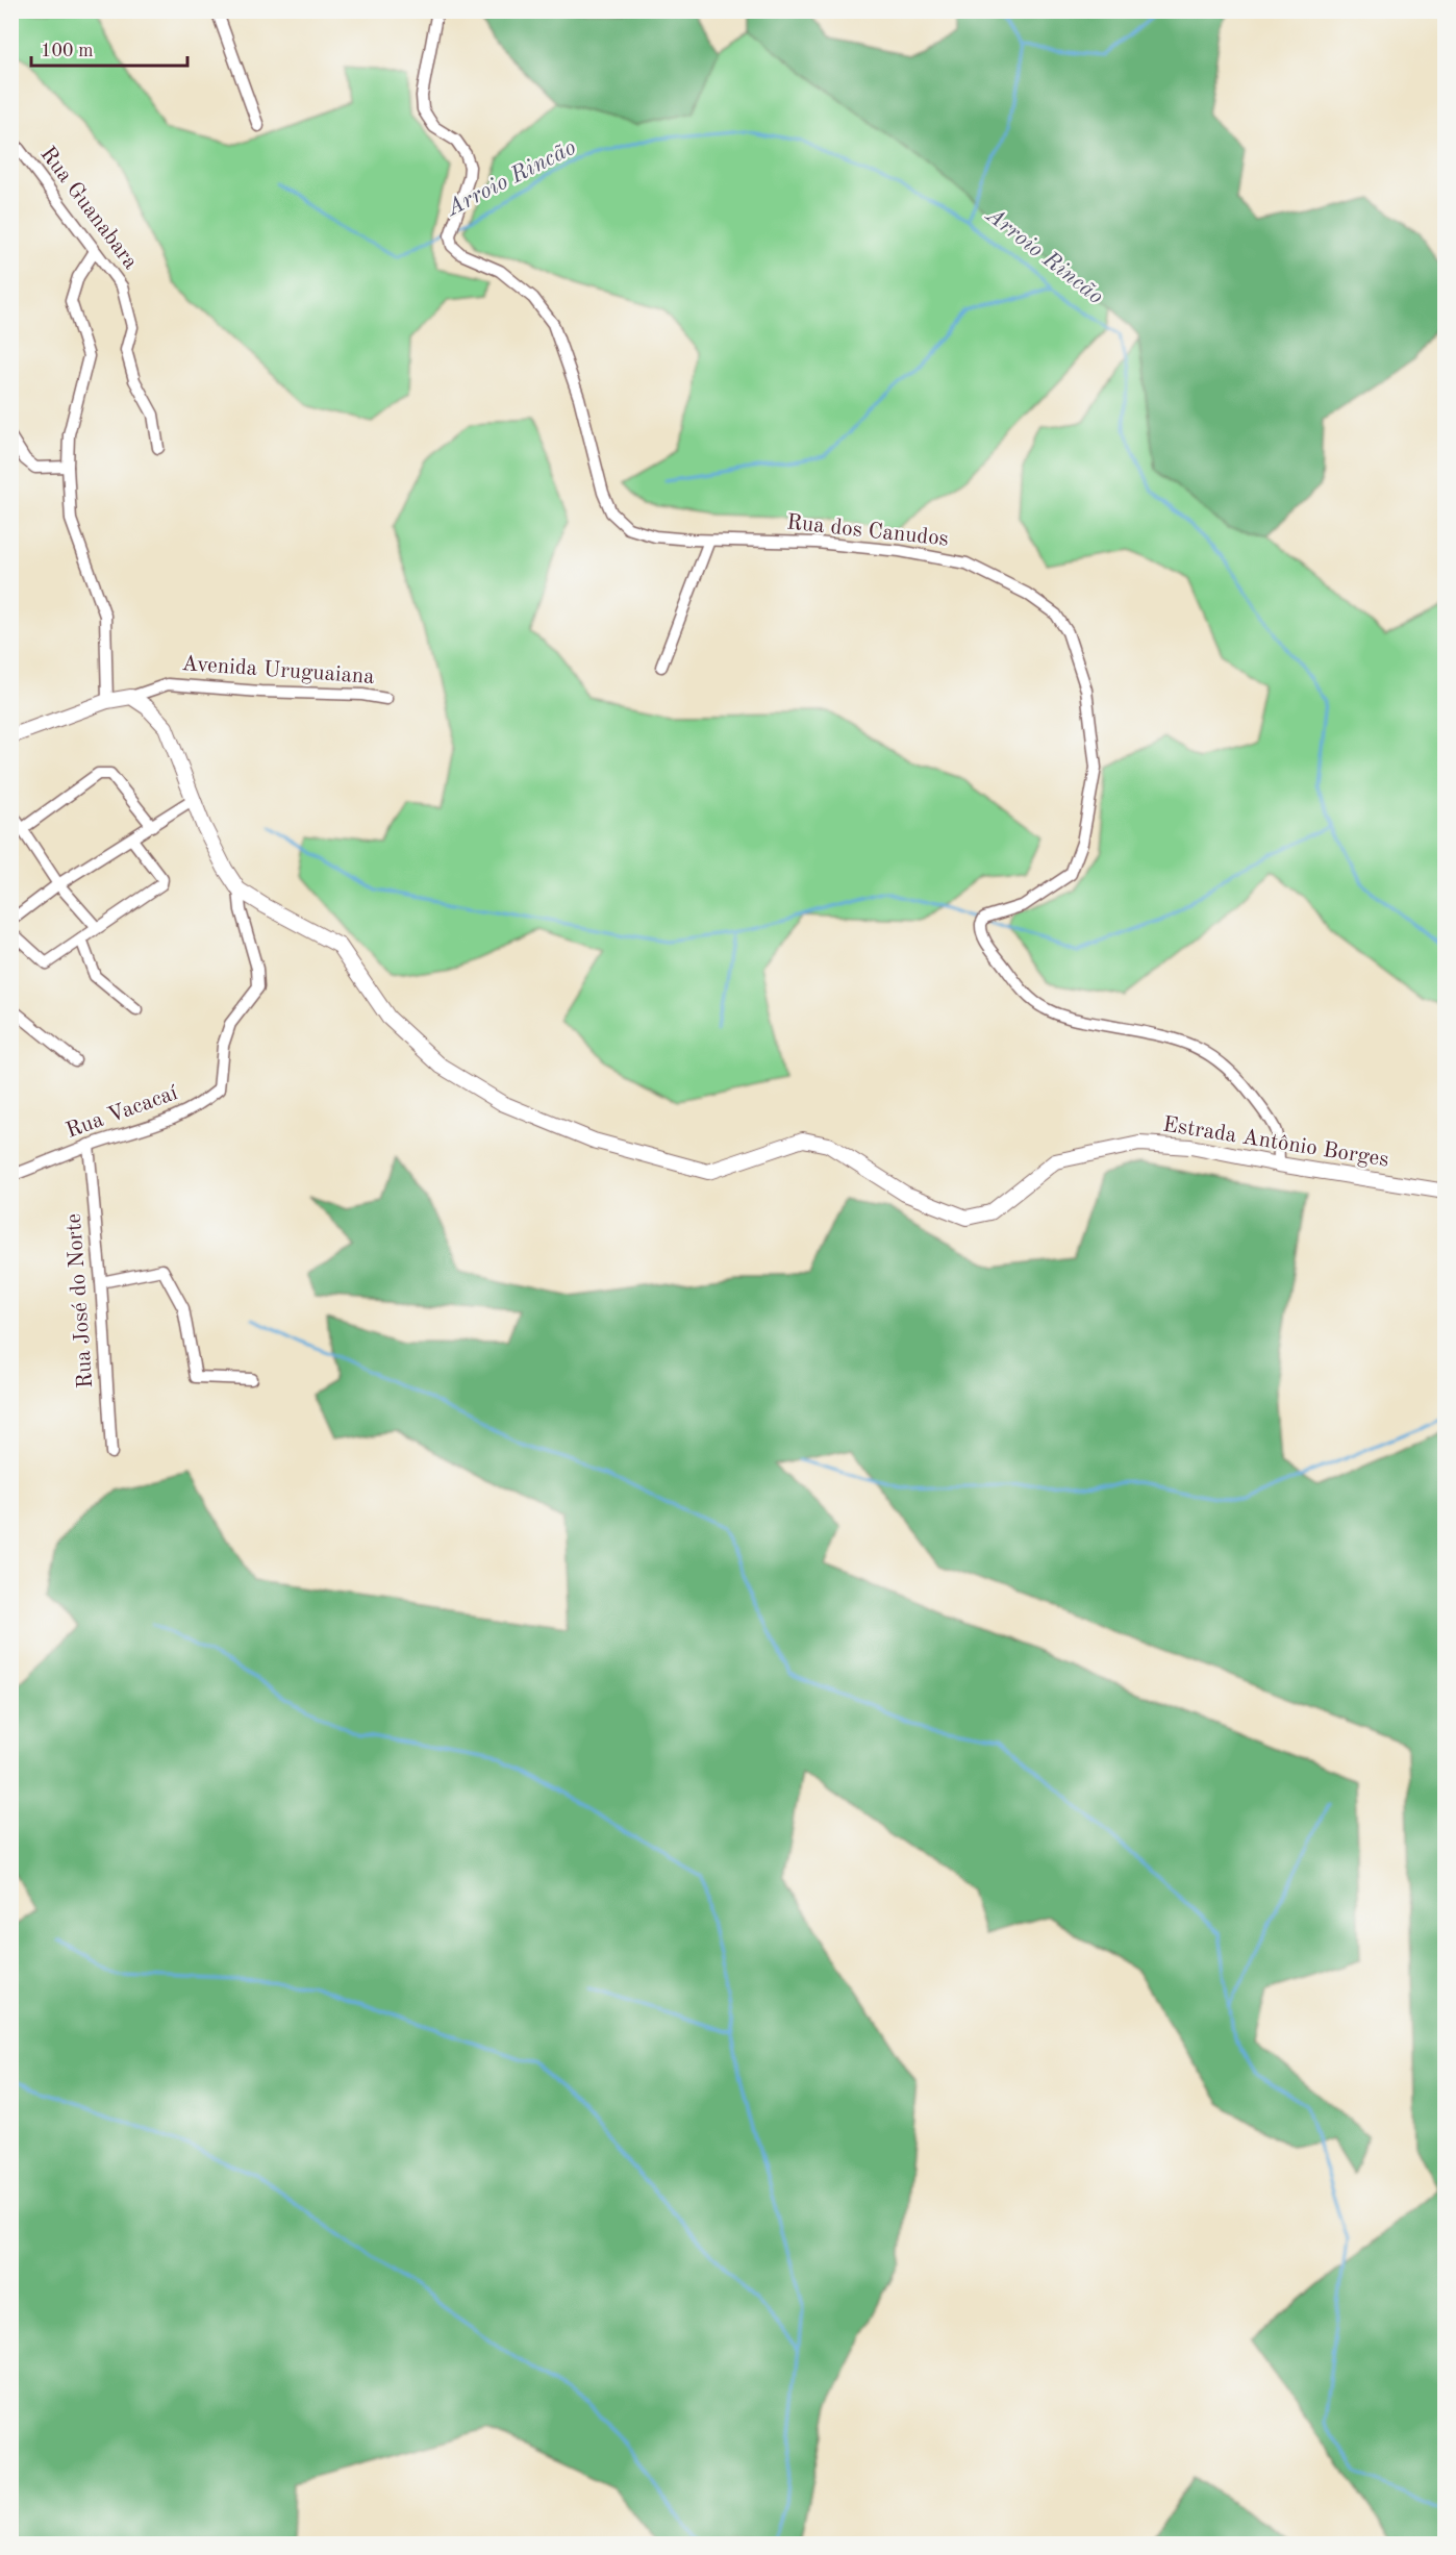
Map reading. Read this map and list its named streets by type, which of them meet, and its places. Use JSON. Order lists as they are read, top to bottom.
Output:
{
  "streets": {
    "street": [
      "Rua Guanabara",
      "Rua dos Canudos",
      "Avenida Uruguaiana",
      "Rua Vacacaí",
      "Estrada Antônio Borges",
      "Rua José do Norte"
    ]
  },
  "crossings": [
    ["Rua dos Canudos", "Estrada Antônio Borges"],
    ["Avenida Uruguaiana", "Estrada Antônio Borges"],
    ["Rua Vacacaí", "Estrada Antônio Borges"],
    ["Rua Vacacaí", "Rua José do Norte"]
  ],
  "water": ["Arroio Rincão"],
  "scale_bar": "100 m"
}
